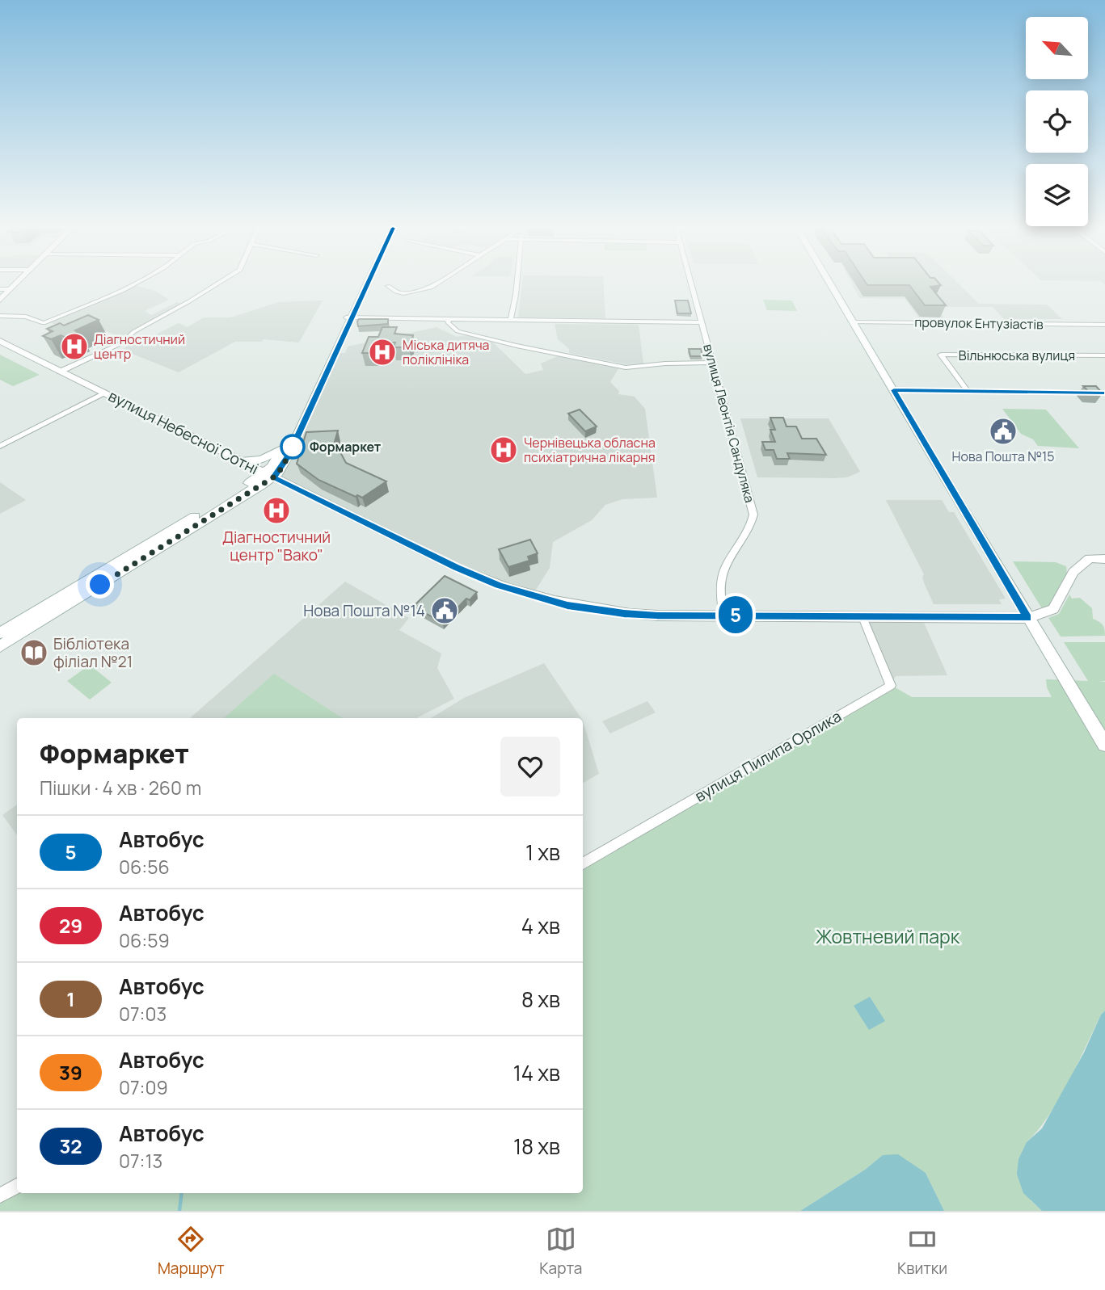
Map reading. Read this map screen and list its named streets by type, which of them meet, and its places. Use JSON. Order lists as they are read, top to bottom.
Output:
{
  "streets": {
    "street": [
      "провулок Ентузіастів",
      "Вільнюська вулиця",
      "вулиця Леонтія Сандуляка",
      "вулиця Небесної Сотні",
      "вулиця Пилипа Орлика"
    ]
  },
  "crossings": [
    ["вулиця Леонтія Сандуляка", "вулиця Небесної Сотні"],
    ["вулиця Небесної Сотні", "вулиця Пилипа Орлика"]
  ],
  "parks": ["Жовтневий парк"],
  "places": {
    "hospital": [
      "Діагностичний центр",
      "Міська дитяча поліклініка",
      "Чернівецька обласна психіатрична лікарня",
      "Діагностичний центр \"Вако\""
    ],
    "public building": ["Нова Пошта №15", "Нова Пошта №14"],
    "other": ["Формаркет"],
    "library": ["Бібліотека філіал №21"]
  },
  "lines": ["bus line 5"],
  "north": "top left",
  "page": {
    "on_map": "5",
    "heading": ["Формаркет", "Пішки · 4 хв · 260 m"],
    "list": [
      {
        "mark": "5",
        "name": "Автобус",
        "note": "06:56",
        "value": "1 хв"
      },
      {
        "mark": "29",
        "name": "Автобус",
        "note": "06:59",
        "value": "4 хв"
      },
      {
        "mark": "1",
        "name": "Автобус",
        "note": "07:03",
        "value": "8 хв"
      },
      {
        "mark": "39",
        "name": "Автобус",
        "note": "07:09",
        "value": "14 хв"
      },
      {
        "mark": "32",
        "name": "Автобус",
        "note": "07:13",
        "value": "18 хв"
      }
    ],
    "tabs": ["Маршрут", "Карта", "Квитки"]
  }
}
